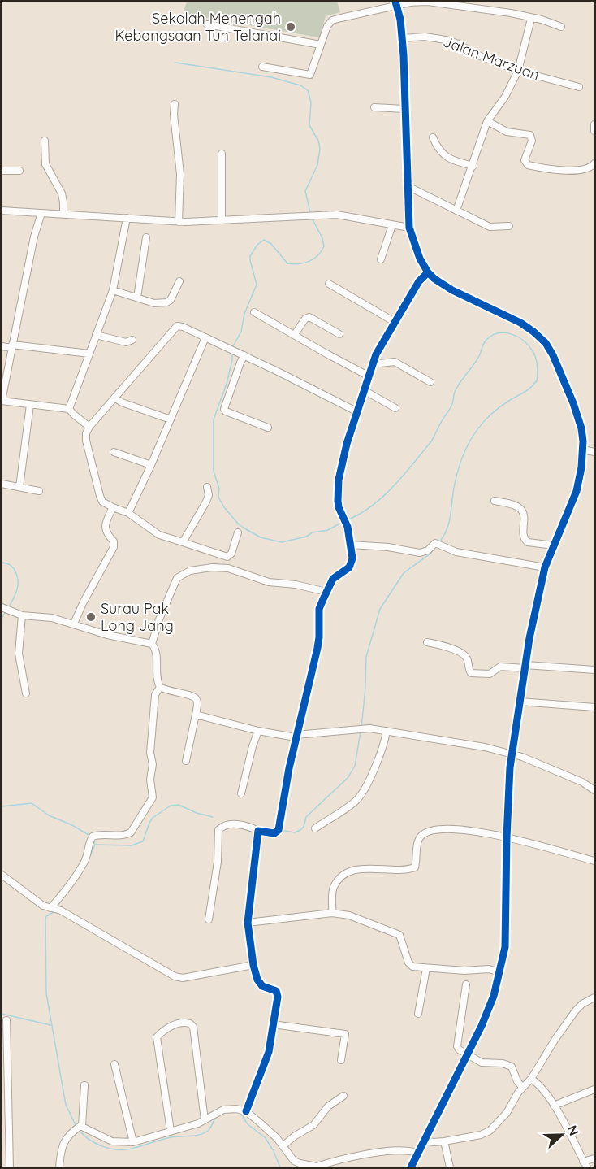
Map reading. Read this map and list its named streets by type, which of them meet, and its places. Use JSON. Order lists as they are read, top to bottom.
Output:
{
  "streets": {
    "street": ["Jalan Marzuan"]
  },
  "places": ["Sekolah Menengah Kebangsaan Tun Telanai", "Surau Pak Long Jang"],
  "north": "right"
}
